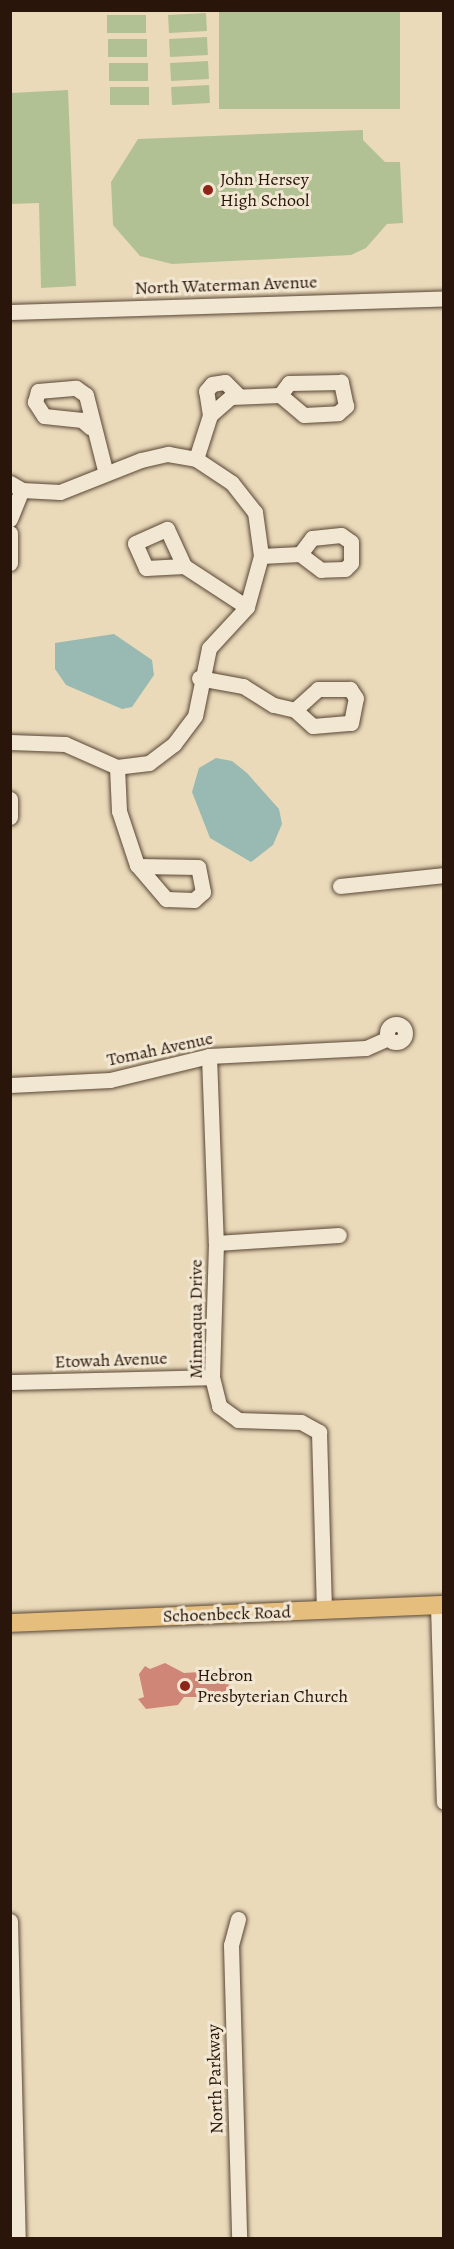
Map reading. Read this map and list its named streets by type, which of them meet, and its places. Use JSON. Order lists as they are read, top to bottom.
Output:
{
  "streets": {
    "main road": ["Schoenbeck Road"],
    "street": [
      "North Waterman Avenue",
      "Tomah Avenue",
      "Minnaqua Drive",
      "Etowah Avenue",
      "North Parkway"
    ]
  },
  "crossings": [
    ["Tomah Avenue", "Minnaqua Drive"],
    ["Minnaqua Drive", "Etowah Avenue"],
    ["Minnaqua Drive", "Schoenbeck Road"]
  ],
  "places": ["John Hersey High School", "Hebron Presbyterian Church"]
}
